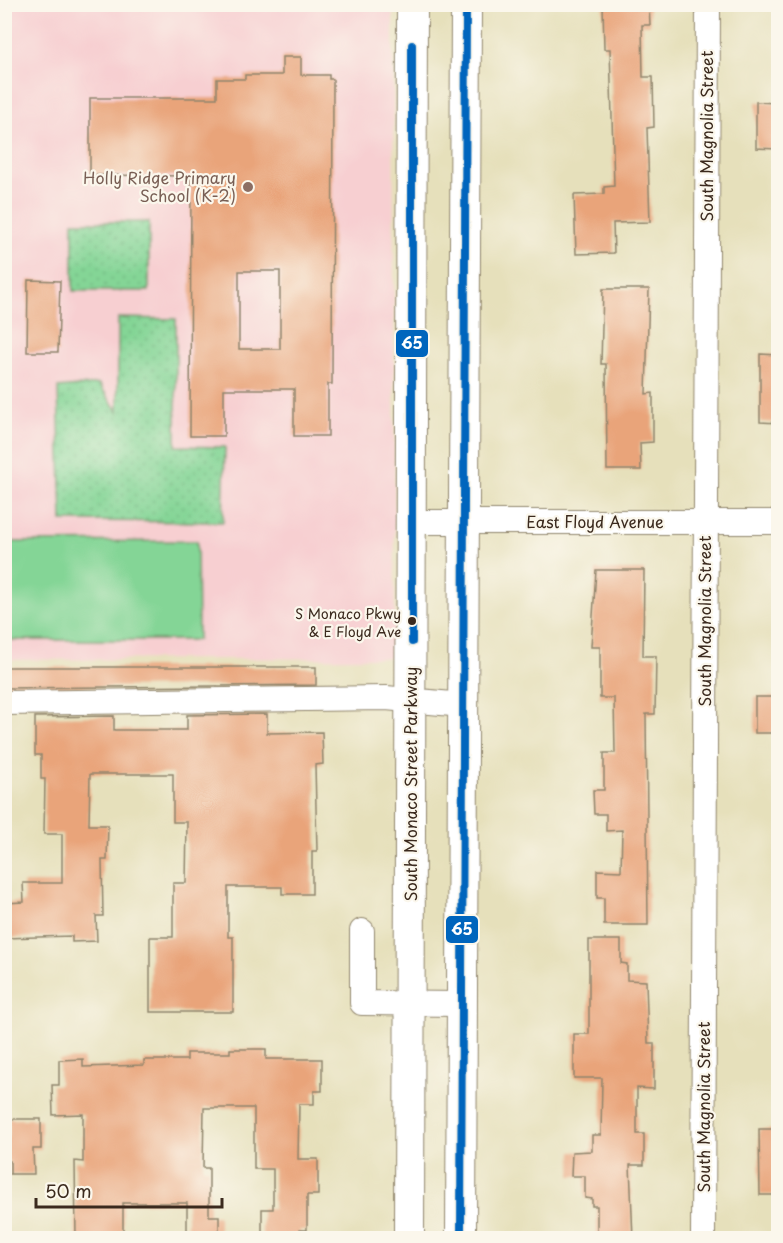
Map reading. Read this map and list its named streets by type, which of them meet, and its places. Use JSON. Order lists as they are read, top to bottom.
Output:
{
  "streets": {
    "main road": ["South Monaco Street Parkway"],
    "street": ["South Magnolia Street", "East Floyd Avenue"]
  },
  "crossings": [
    ["South Magnolia Street", "East Floyd Avenue"],
    ["East Floyd Avenue", "South Monaco Street Parkway"]
  ],
  "places": ["Holly Ridge Primary School (K-2)", "S Monaco Pkwy & E Floyd Ave"],
  "lines": ["transit line 65"],
  "scale_bar": "50 m"
}
